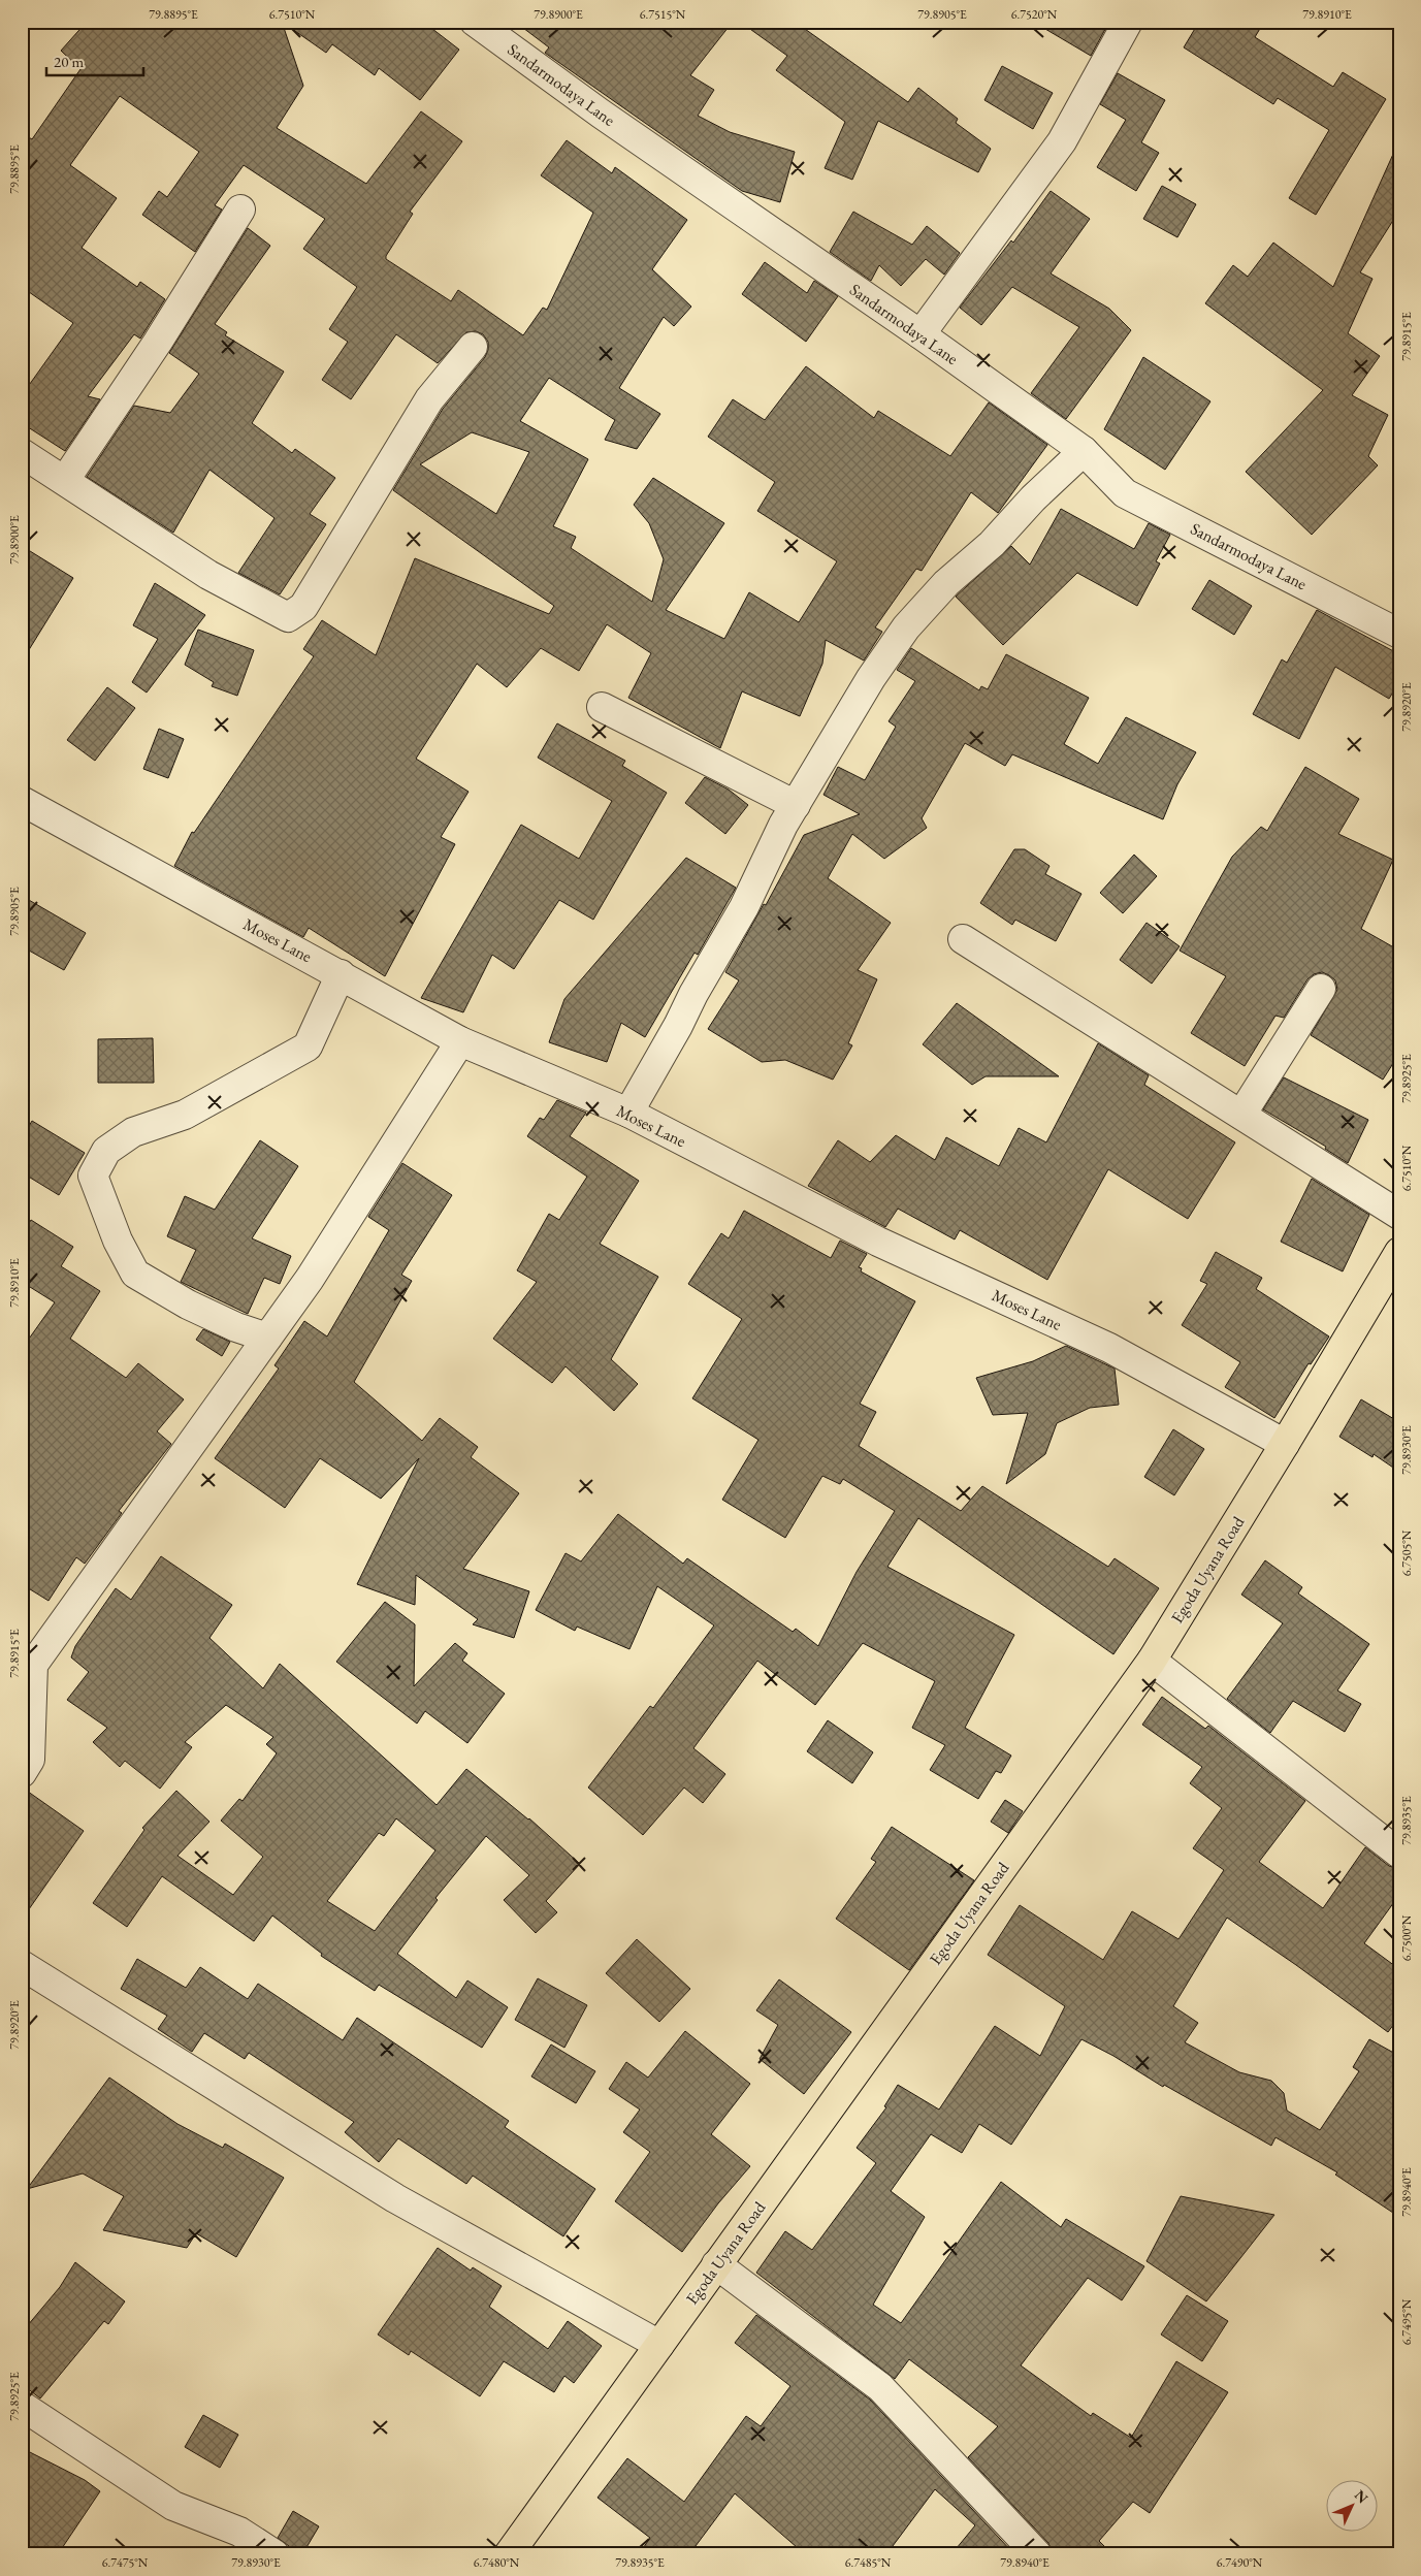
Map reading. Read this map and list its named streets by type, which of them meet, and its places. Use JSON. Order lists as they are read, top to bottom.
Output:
{
  "streets": {
    "main road": ["Egoda Uyana Road"],
    "street": ["Sandarmodaya Lane", "Moses Lane"]
  },
  "crossings": [
    ["Moses Lane", "Egoda Uyana Road"]
  ],
  "scale_bar": "20 m",
  "north": "top right",
  "coordinates": [
    "79.8895°E",
    "6.7510°N",
    "79.8900°E",
    "6.7515°N",
    "79.8905°E",
    "6.7520°N",
    "79.8910°E",
    "79.8915°E",
    "79.8920°E",
    "79.8925°E",
    "79.8930°E",
    "6.7505°N",
    "79.8935°E",
    "6.7500°N",
    "79.8940°E",
    "6.7495°N",
    "6.7475°N",
    "6.7480°N",
    "6.7485°N",
    "6.7490°N"
  ]
}
